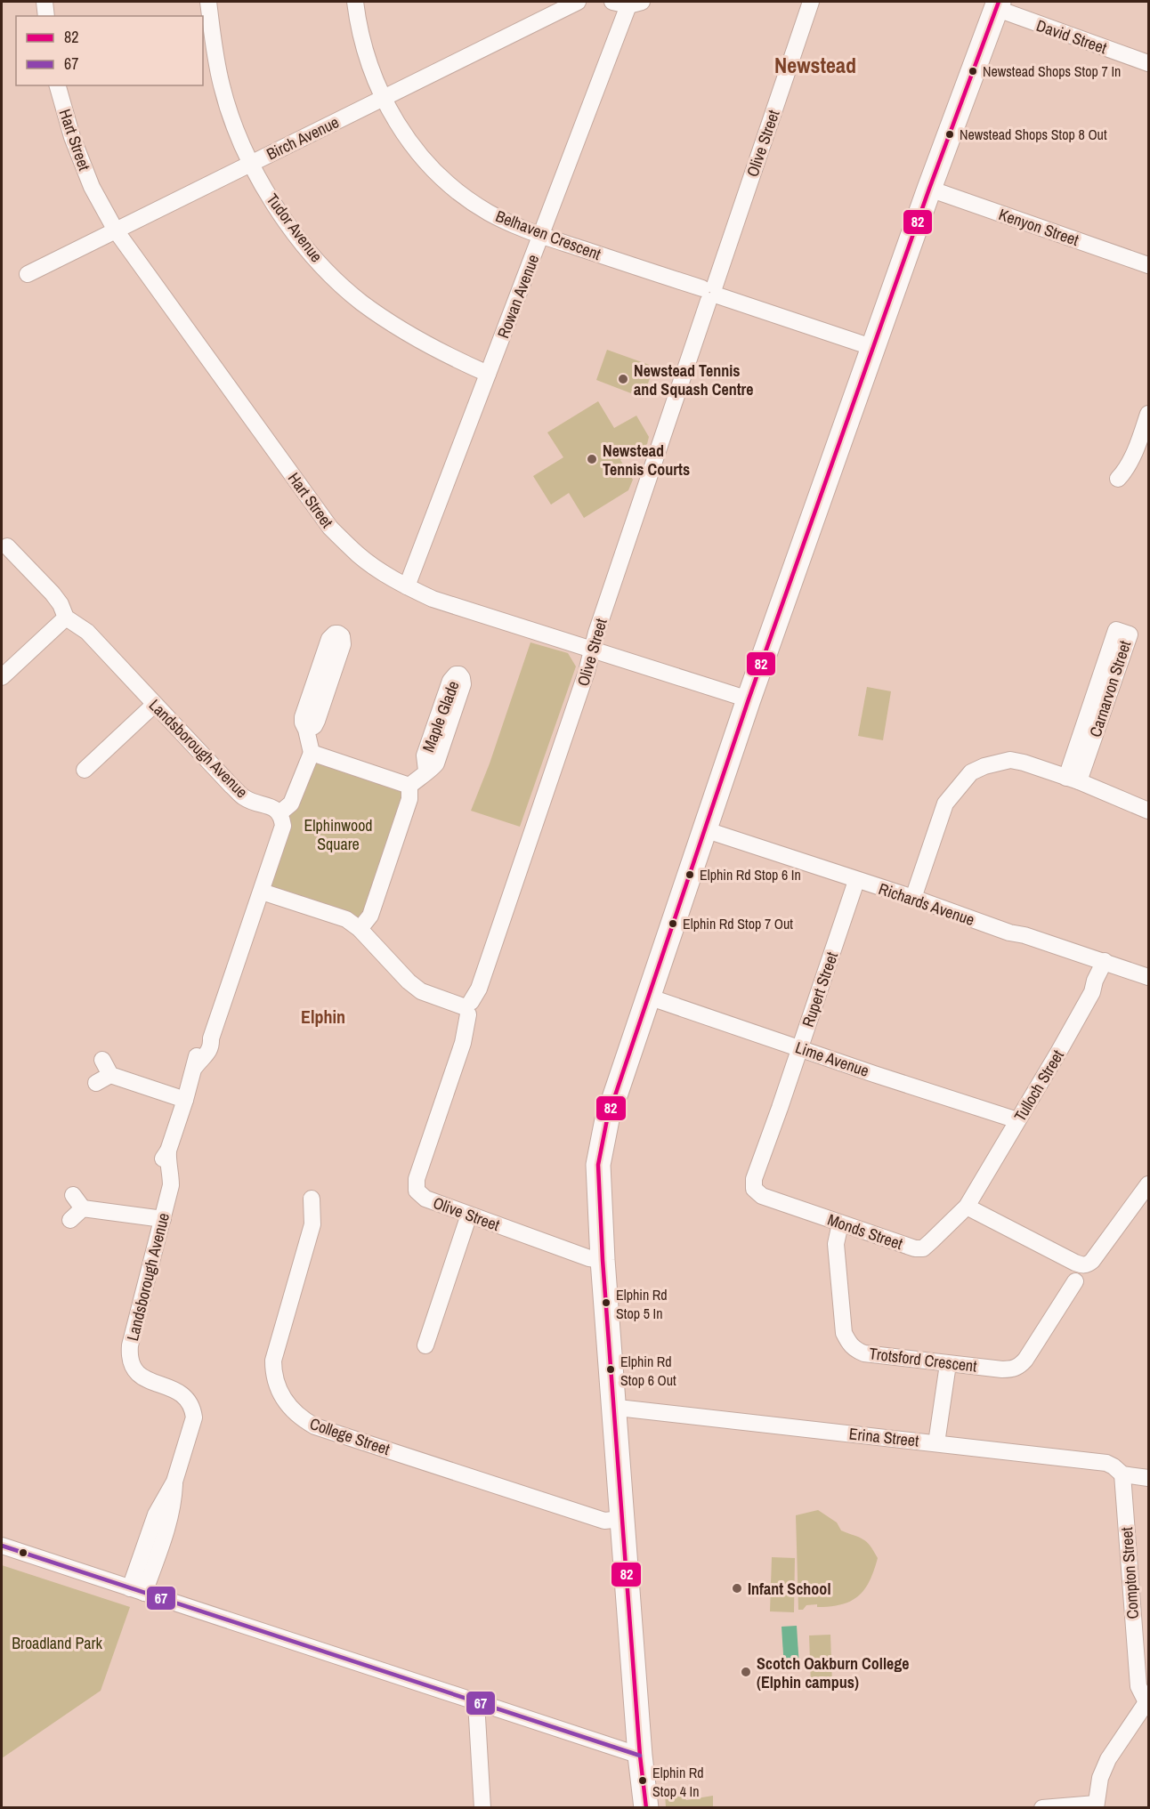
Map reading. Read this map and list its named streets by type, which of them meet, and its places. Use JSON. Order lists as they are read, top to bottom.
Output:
{
  "streets": {
    "street": [
      "David Street",
      "Birch Avenue",
      "Hart Street",
      "Olive Street",
      "Kenyon Street",
      "Tudor Avenue",
      "Belhaven Crescent",
      "Rowan Avenue",
      "Carnarvon Street",
      "Maple Glade",
      "Landsborough Avenue",
      "Richards Avenue",
      "Rupert Street",
      "Lime Avenue",
      "Tulloch Street",
      "Monds Street",
      "Trotsford Crescent",
      "College Street",
      "Erina Street",
      "Compton Street"
    ]
  },
  "crossings": [
    ["Birch Avenue", "Hart Street"],
    ["Birch Avenue", "Tudor Avenue"],
    ["Birch Avenue", "Belhaven Crescent"],
    ["Hart Street", "Olive Street"],
    ["Hart Street", "Rowan Avenue"],
    ["Olive Street", "Belhaven Crescent"],
    ["Tudor Avenue", "Rowan Avenue"],
    ["Belhaven Crescent", "Rowan Avenue"],
    ["Richards Avenue", "Rupert Street"],
    ["Richards Avenue", "Tulloch Street"],
    ["Rupert Street", "Lime Avenue"],
    ["Rupert Street", "Monds Street"],
    ["Lime Avenue", "Tulloch Street"],
    ["Tulloch Street", "Monds Street"],
    ["Monds Street", "Trotsford Crescent"],
    ["Erina Street", "Compton Street"]
  ],
  "districts": ["Newstead", "Elphin"],
  "parks": ["Elphinwood Square", "Broadland Park"],
  "places": [
    "Newstead Shops Stop 7 In",
    "Newstead Shops Stop 8 Out",
    "Newstead Tennis and Squash Centre",
    "Newstead Tennis Courts",
    "Elphin Rd Stop 6 In",
    "Elphin Rd Stop 7 Out",
    "Elphin Rd Stop 5 In",
    "Elphin Rd Stop 6 Out",
    "Infant School",
    "Scotch Oakburn College (Elphin campus)",
    "Elphin Rd Stop 4 In"
  ],
  "lines": ["transit line 82", "transit line 67"],
  "legend": ["82", "67"]
}
